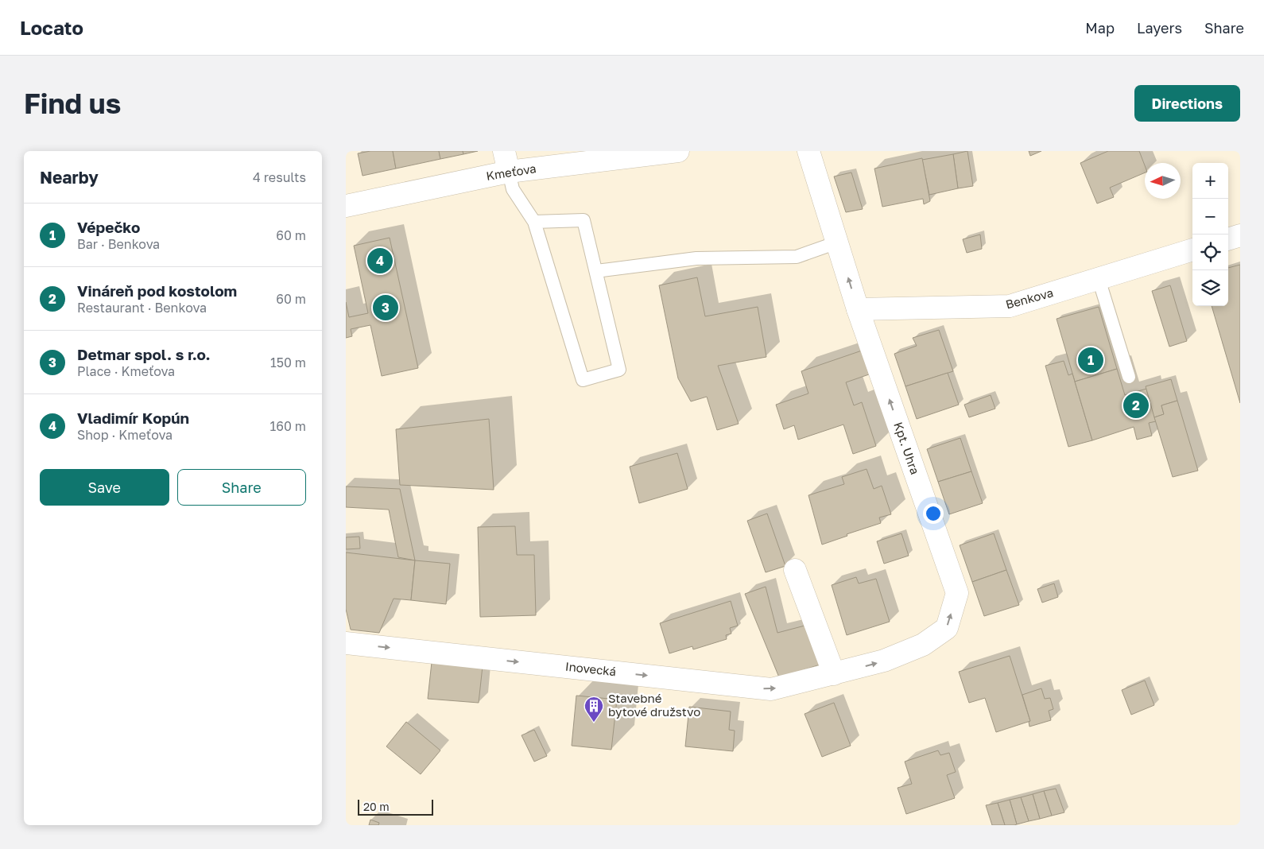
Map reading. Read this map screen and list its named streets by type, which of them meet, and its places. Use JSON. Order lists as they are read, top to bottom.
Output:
{
  "streets": {
    "street": [
      "Kmeťova",
      "Benkova",
      "Kpt. Uhra",
      "Inovecká"
    ]
  },
  "crossings": [
    ["Benkova", "Kpt. Uhra"],
    ["Kpt. Uhra", "Inovecká"]
  ],
  "one_way": ["Kpt. Uhra", "Inovecká"],
  "places": {
    "building": ["Stavebné bytové družstvo"]
  },
  "scale_bar": "20 m",
  "north": "left",
  "page": {
    "header": "Locato",
    "nav": ["Map", "Layers", "Share"],
    "buttons": [
      "Directions",
      ["Save", "Share"]
    ],
    "title": "Find us",
    "heading": ["Nearby", "4 results"],
    "map_buttons": ["+", "−"],
    "list": [
      {
        "mark": "1",
        "name": "Vépečko",
        "note": "Bar · Benkova",
        "value": "60 m"
      },
      {
        "mark": "2",
        "name": "Vináreň pod kostolom",
        "note": "Restaurant · Benkova",
        "value": "60 m"
      },
      {
        "mark": "3",
        "name": "Detmar spol. s r.o.",
        "note": "Place · Kmeťova",
        "value": "150 m"
      },
      {
        "mark": "4",
        "name": "Vladimír Kopún",
        "note": "Shop · Kmeťova",
        "value": "160 m"
      }
    ],
    "pins": [
      "4",
      "3",
      "1",
      "2"
    ],
    "scale": "20 m"
  }
}
